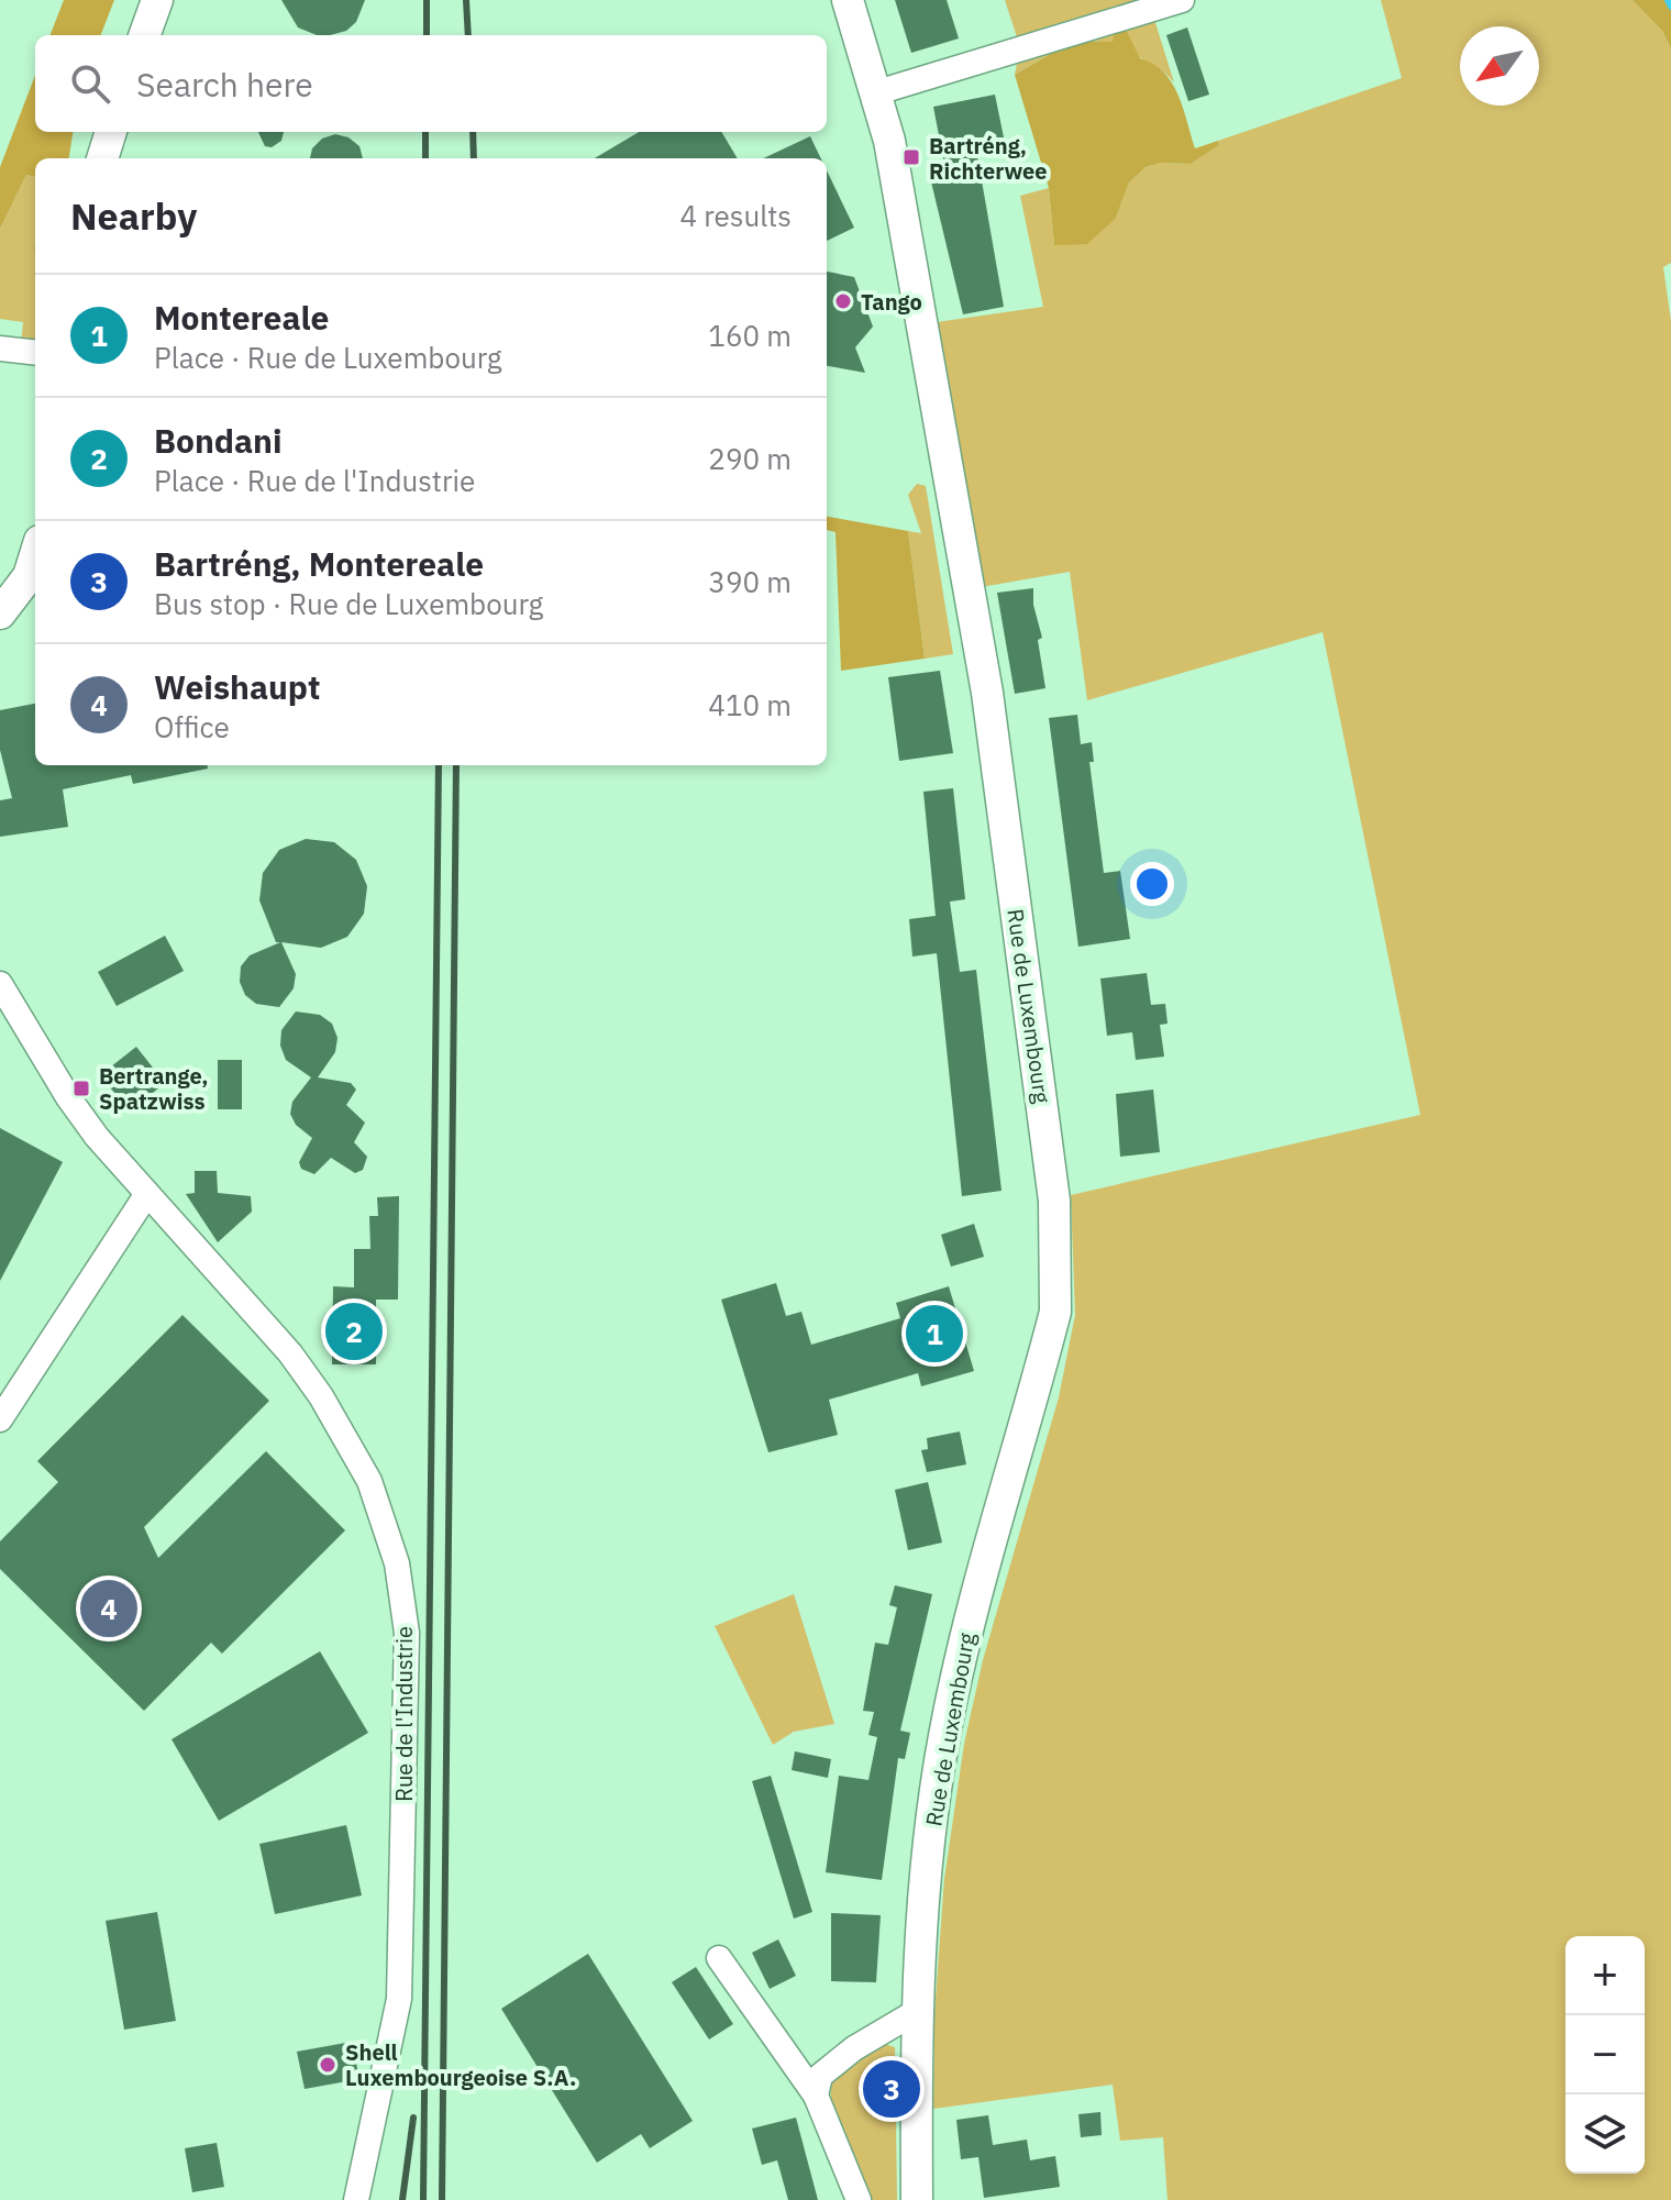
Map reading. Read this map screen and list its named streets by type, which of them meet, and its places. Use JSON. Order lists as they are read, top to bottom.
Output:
{
  "streets": {
    "main road": ["Rue de Luxembourg"],
    "street": ["Rue de l'Industrie"]
  },
  "places": {
    "transit": ["Bartréng, Richterwee", "Bertrange, Spatzwiss"],
    "other": ["Tango", "Shell Luxembourgeoise S.A."]
  },
  "north": "bottom left",
  "page": {
    "search": "Search here",
    "heading": ["Nearby", "4 results"],
    "list": [
      {
        "mark": "1",
        "name": "Montereale",
        "note": "Place · Rue de Luxembourg",
        "value": "160 m"
      },
      {
        "mark": "2",
        "name": "Bondani",
        "note": "Place · Rue de l'Industrie",
        "value": "290 m"
      },
      {
        "mark": "3",
        "name": "Bartréng, Montereale",
        "note": "Bus stop · Rue de Luxembourg",
        "value": "390 m"
      },
      {
        "mark": "4",
        "name": "Weishaupt",
        "note": "Office",
        "value": "410 m"
      }
    ],
    "pins": [
      "2",
      "1",
      "4",
      "3"
    ],
    "map_buttons": ["+", "−"]
  }
}
